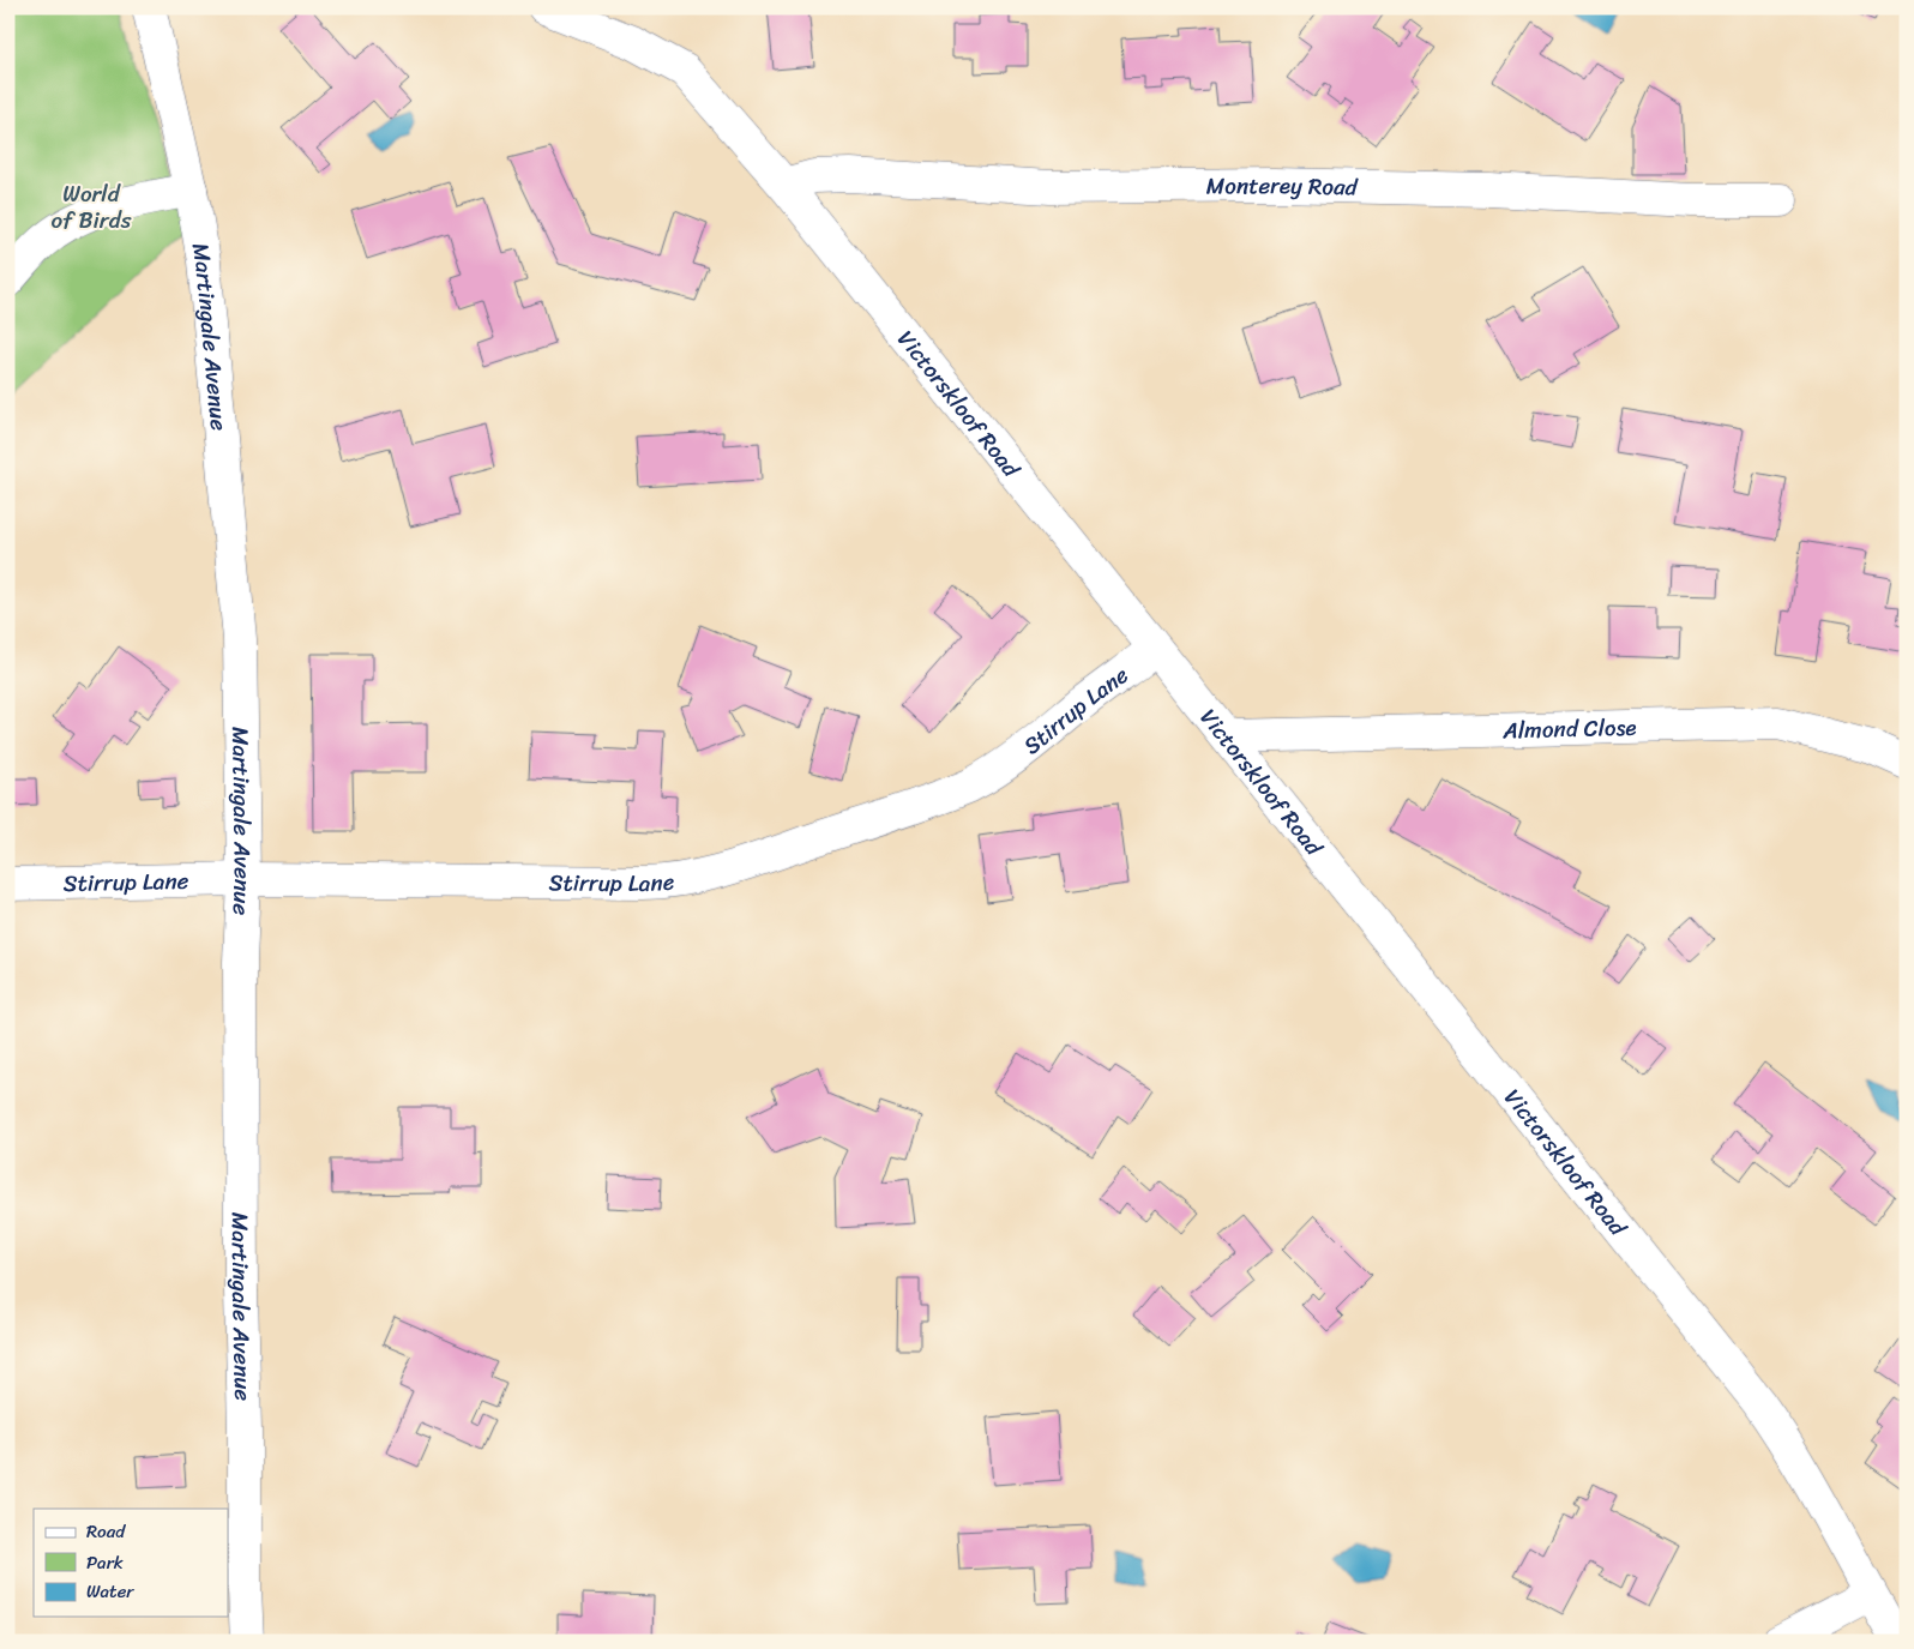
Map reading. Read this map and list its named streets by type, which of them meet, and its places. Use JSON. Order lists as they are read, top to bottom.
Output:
{
  "streets": {
    "street": [
      "Monterey Road",
      "Martingale Avenue",
      "Victorskloof Road",
      "Stirrup Lane",
      "Almond Close"
    ]
  },
  "crossings": [
    ["Monterey Road", "Victorskloof Road"],
    ["Martingale Avenue", "Stirrup Lane"],
    ["Victorskloof Road", "Stirrup Lane"],
    ["Victorskloof Road", "Almond Close"]
  ],
  "parks": ["World of Birds"],
  "legend": ["Road", "Park", "Water"]
}
